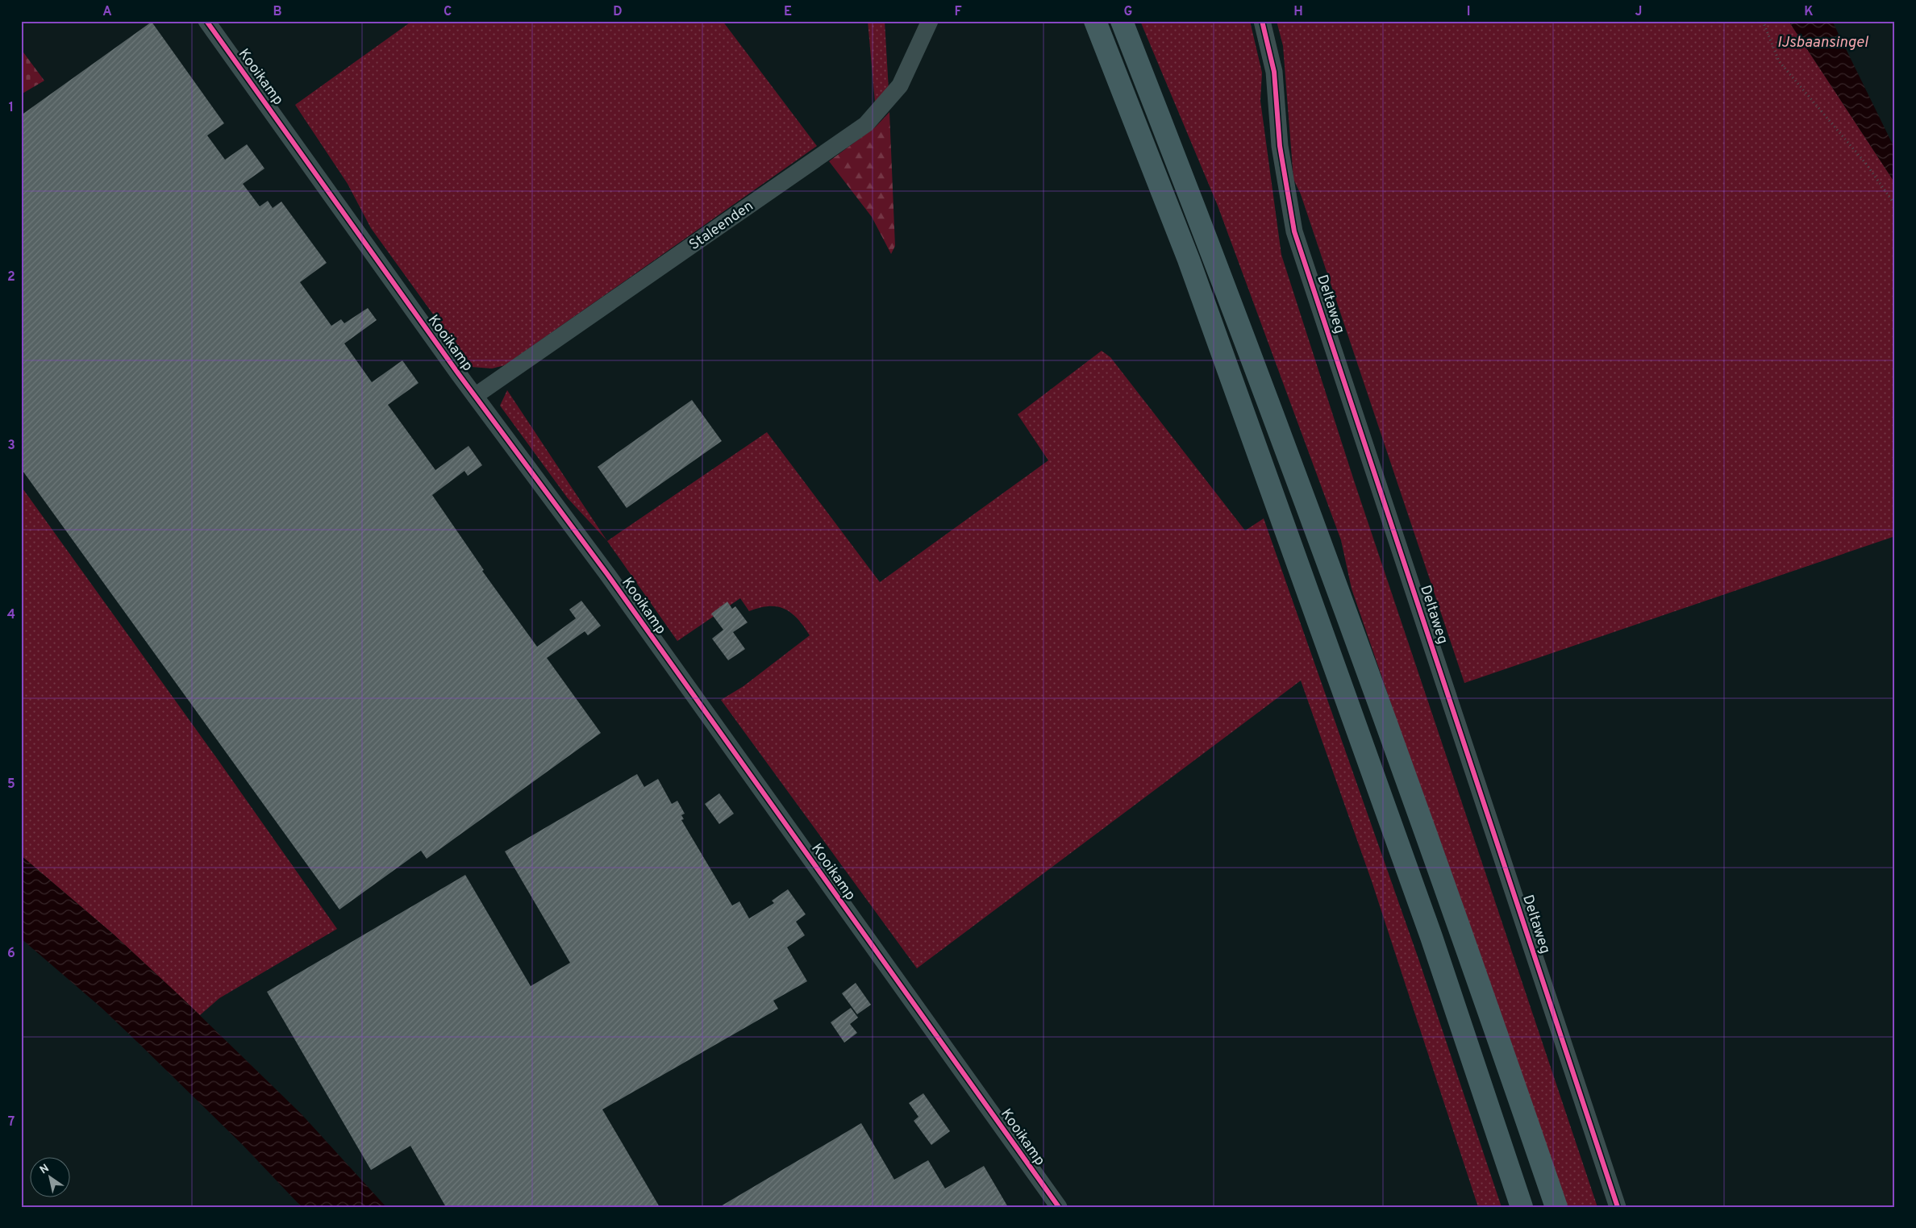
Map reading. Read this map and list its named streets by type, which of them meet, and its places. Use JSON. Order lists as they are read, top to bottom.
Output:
{
  "streets": {
    "street": ["Kooikamp", "Staleenden", "Deltaweg"]
  },
  "crossings": [
    ["Kooikamp", "Staleenden"]
  ],
  "water": ["IJsbaansingel"],
  "north": "top left",
  "grid": {
    "columns": [
      "A",
      "B",
      "C",
      "D",
      "E",
      "F",
      "G",
      "H",
      "I",
      "J",
      "K"
    ],
    "rows": [
      "1",
      "2",
      "3",
      "4",
      "5",
      "6",
      "7"
    ]
  }
}
